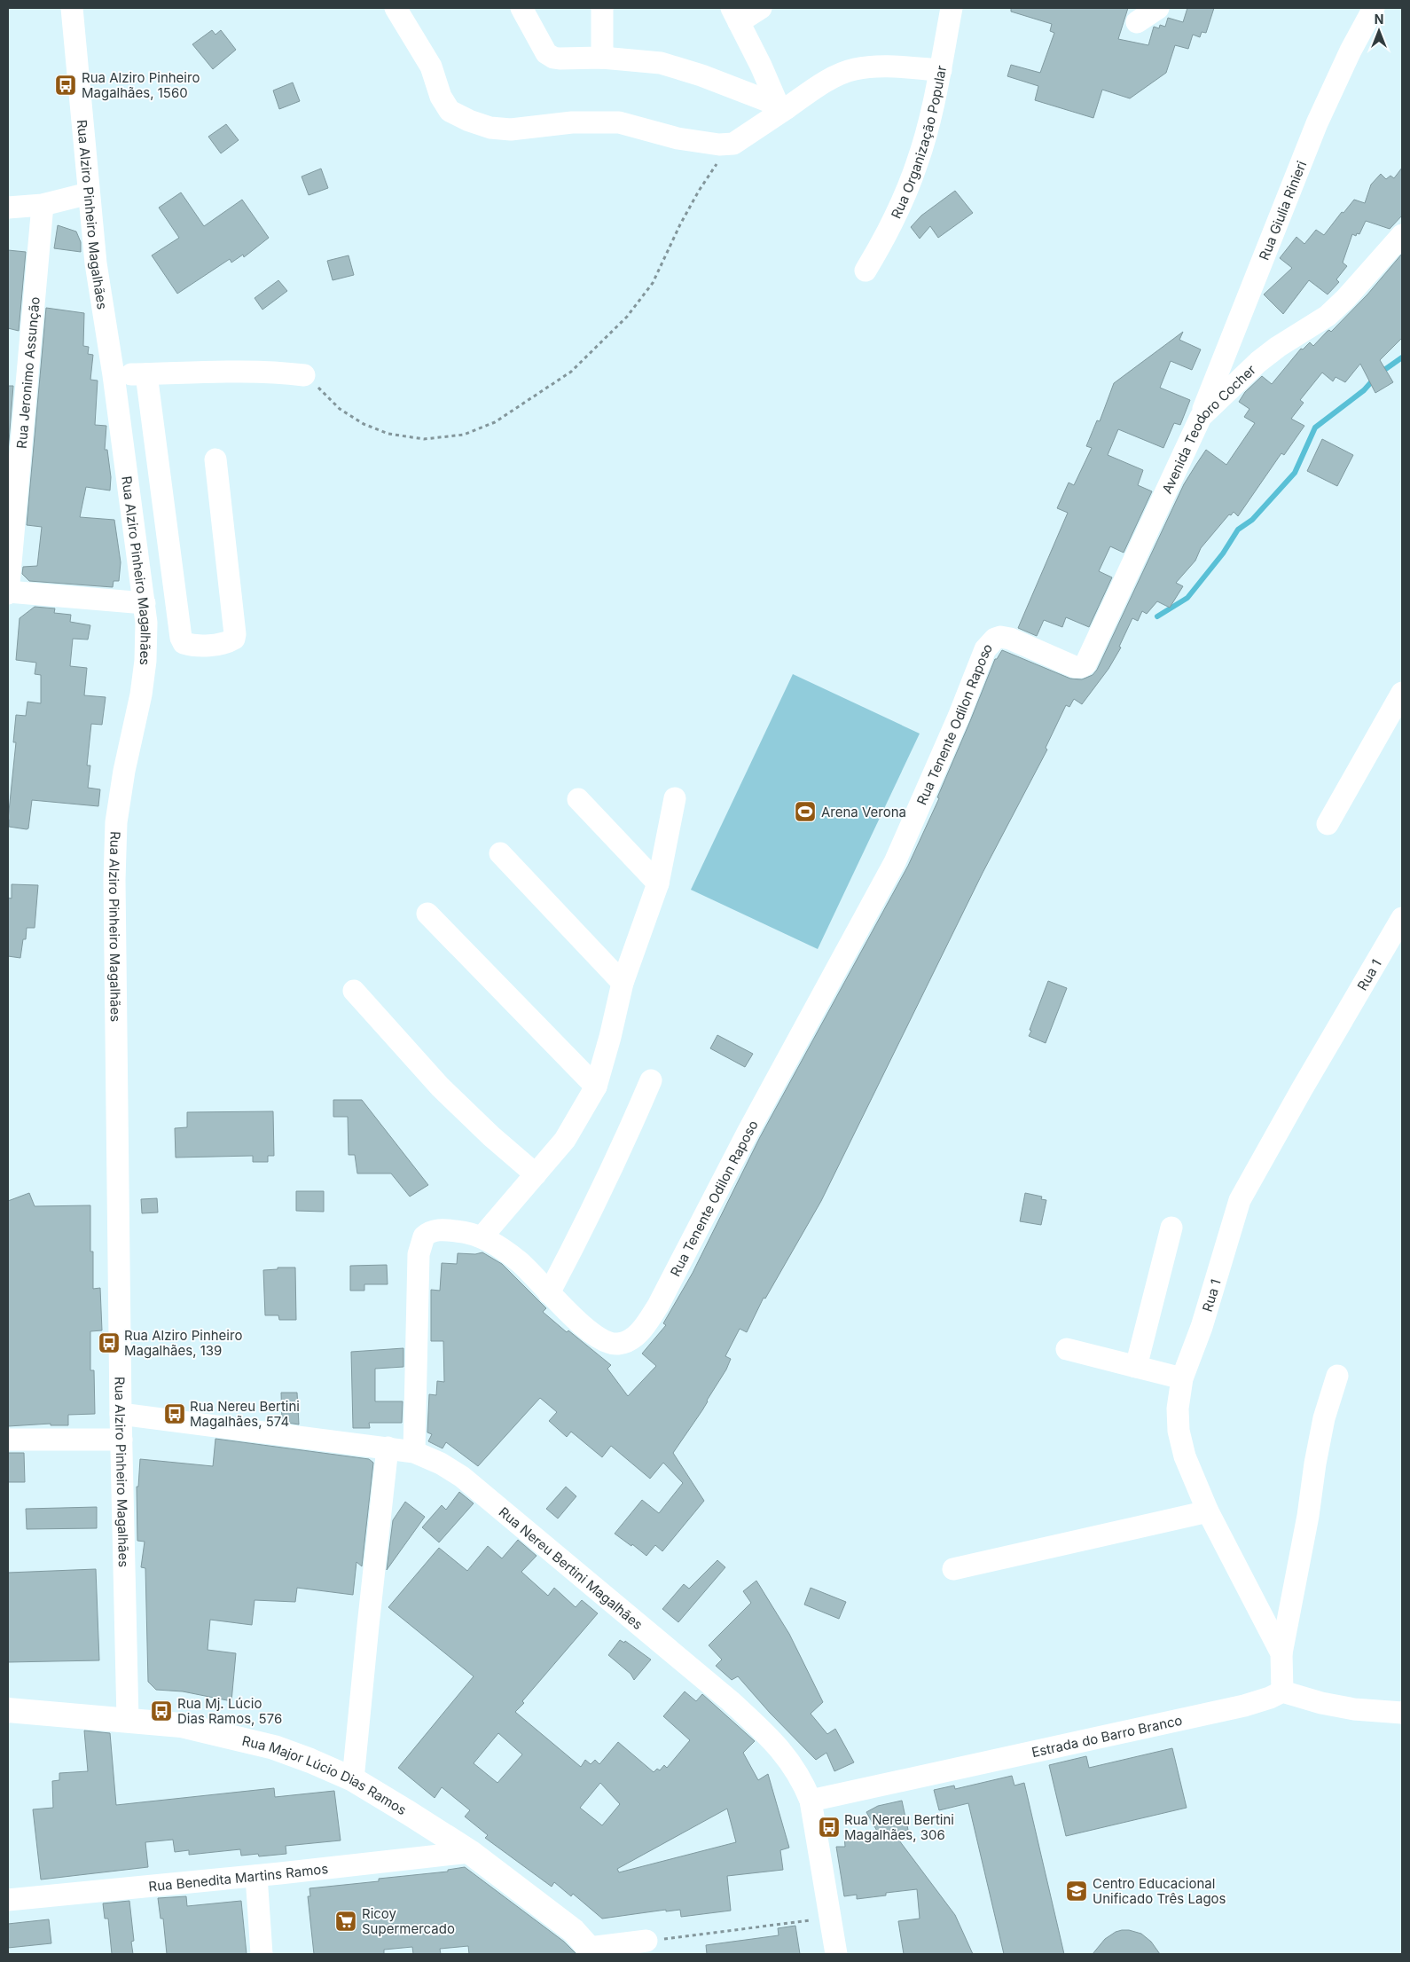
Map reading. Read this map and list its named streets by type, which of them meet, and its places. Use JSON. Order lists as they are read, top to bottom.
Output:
{
  "streets": {
    "main road": ["Rua Major Lúcio Dias Ramos"],
    "street": [
      "Rua Organização Popular",
      "Rua Giulia Rinieri",
      "Rua Alziro Pinheiro Magalhães",
      "Rua Jeronimo Assunção",
      "Avenida Teodoro Cocher",
      "Rua Tenente Odilon Raposo",
      "Rua 1",
      "Rua Nereu Bertini Magalhães",
      "Estrada do Barro Branco",
      "Rua Benedita Martins Ramos"
    ]
  },
  "crossings": [
    ["Rua Giulia Rinieri", "Avenida Teodoro Cocher"],
    ["Rua Alziro Pinheiro Magalhães", "Rua Nereu Bertini Magalhães"],
    ["Rua Alziro Pinheiro Magalhães", "Rua Major Lúcio Dias Ramos"],
    ["Avenida Teodoro Cocher", "Rua Tenente Odilon Raposo"],
    ["Rua Tenente Odilon Raposo", "Rua Nereu Bertini Magalhães"],
    ["Rua 1", "Estrada do Barro Branco"],
    ["Rua Nereu Bertini Magalhães", "Estrada do Barro Branco"],
    ["Rua Major Lúcio Dias Ramos", "Rua Benedita Martins Ramos"]
  ],
  "places": {
    "bus stop": [
      "Rua Alziro Pinheiro Magalhães, 1560",
      "Rua Alziro Pinheiro Magalhães, 139",
      "Rua Nereu Bertini Magalhães, 574",
      "Rua Mj. Lúcio Dias Ramos, 576",
      "Rua Nereu Bertini Magalhães, 306"
    ],
    "sports": ["Arena Verona"],
    "school or university": ["Centro Educacional Unificado Três Lagos"],
    "supermarket": ["Ricoy Supermercado"]
  },
  "north": "top"
}
